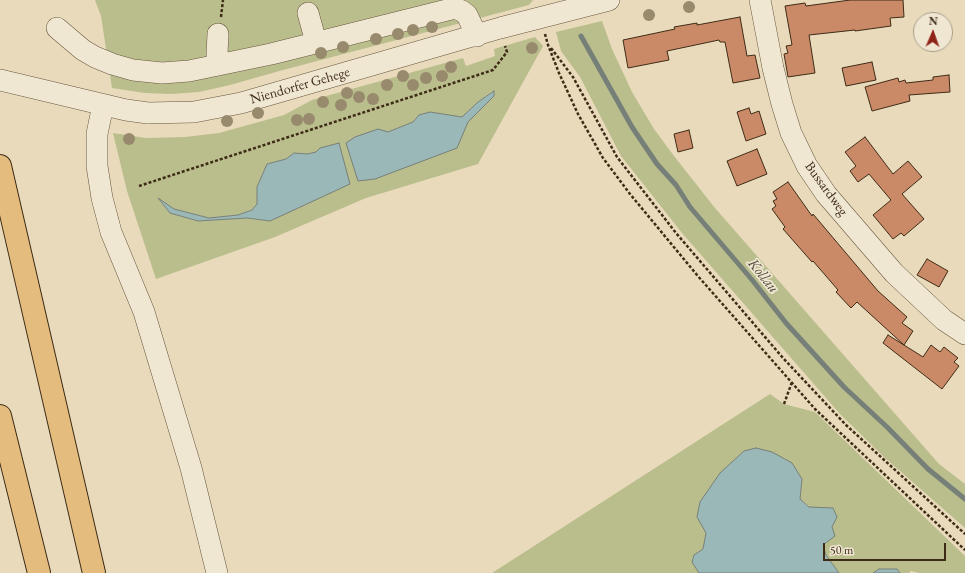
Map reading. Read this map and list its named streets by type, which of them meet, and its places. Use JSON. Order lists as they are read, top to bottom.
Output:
{
  "streets": {
    "street": ["Niendorfer Gehege", "Bussardweg"]
  },
  "water": ["Kollau"],
  "scale_bar": "50 m",
  "north": "top"
}
